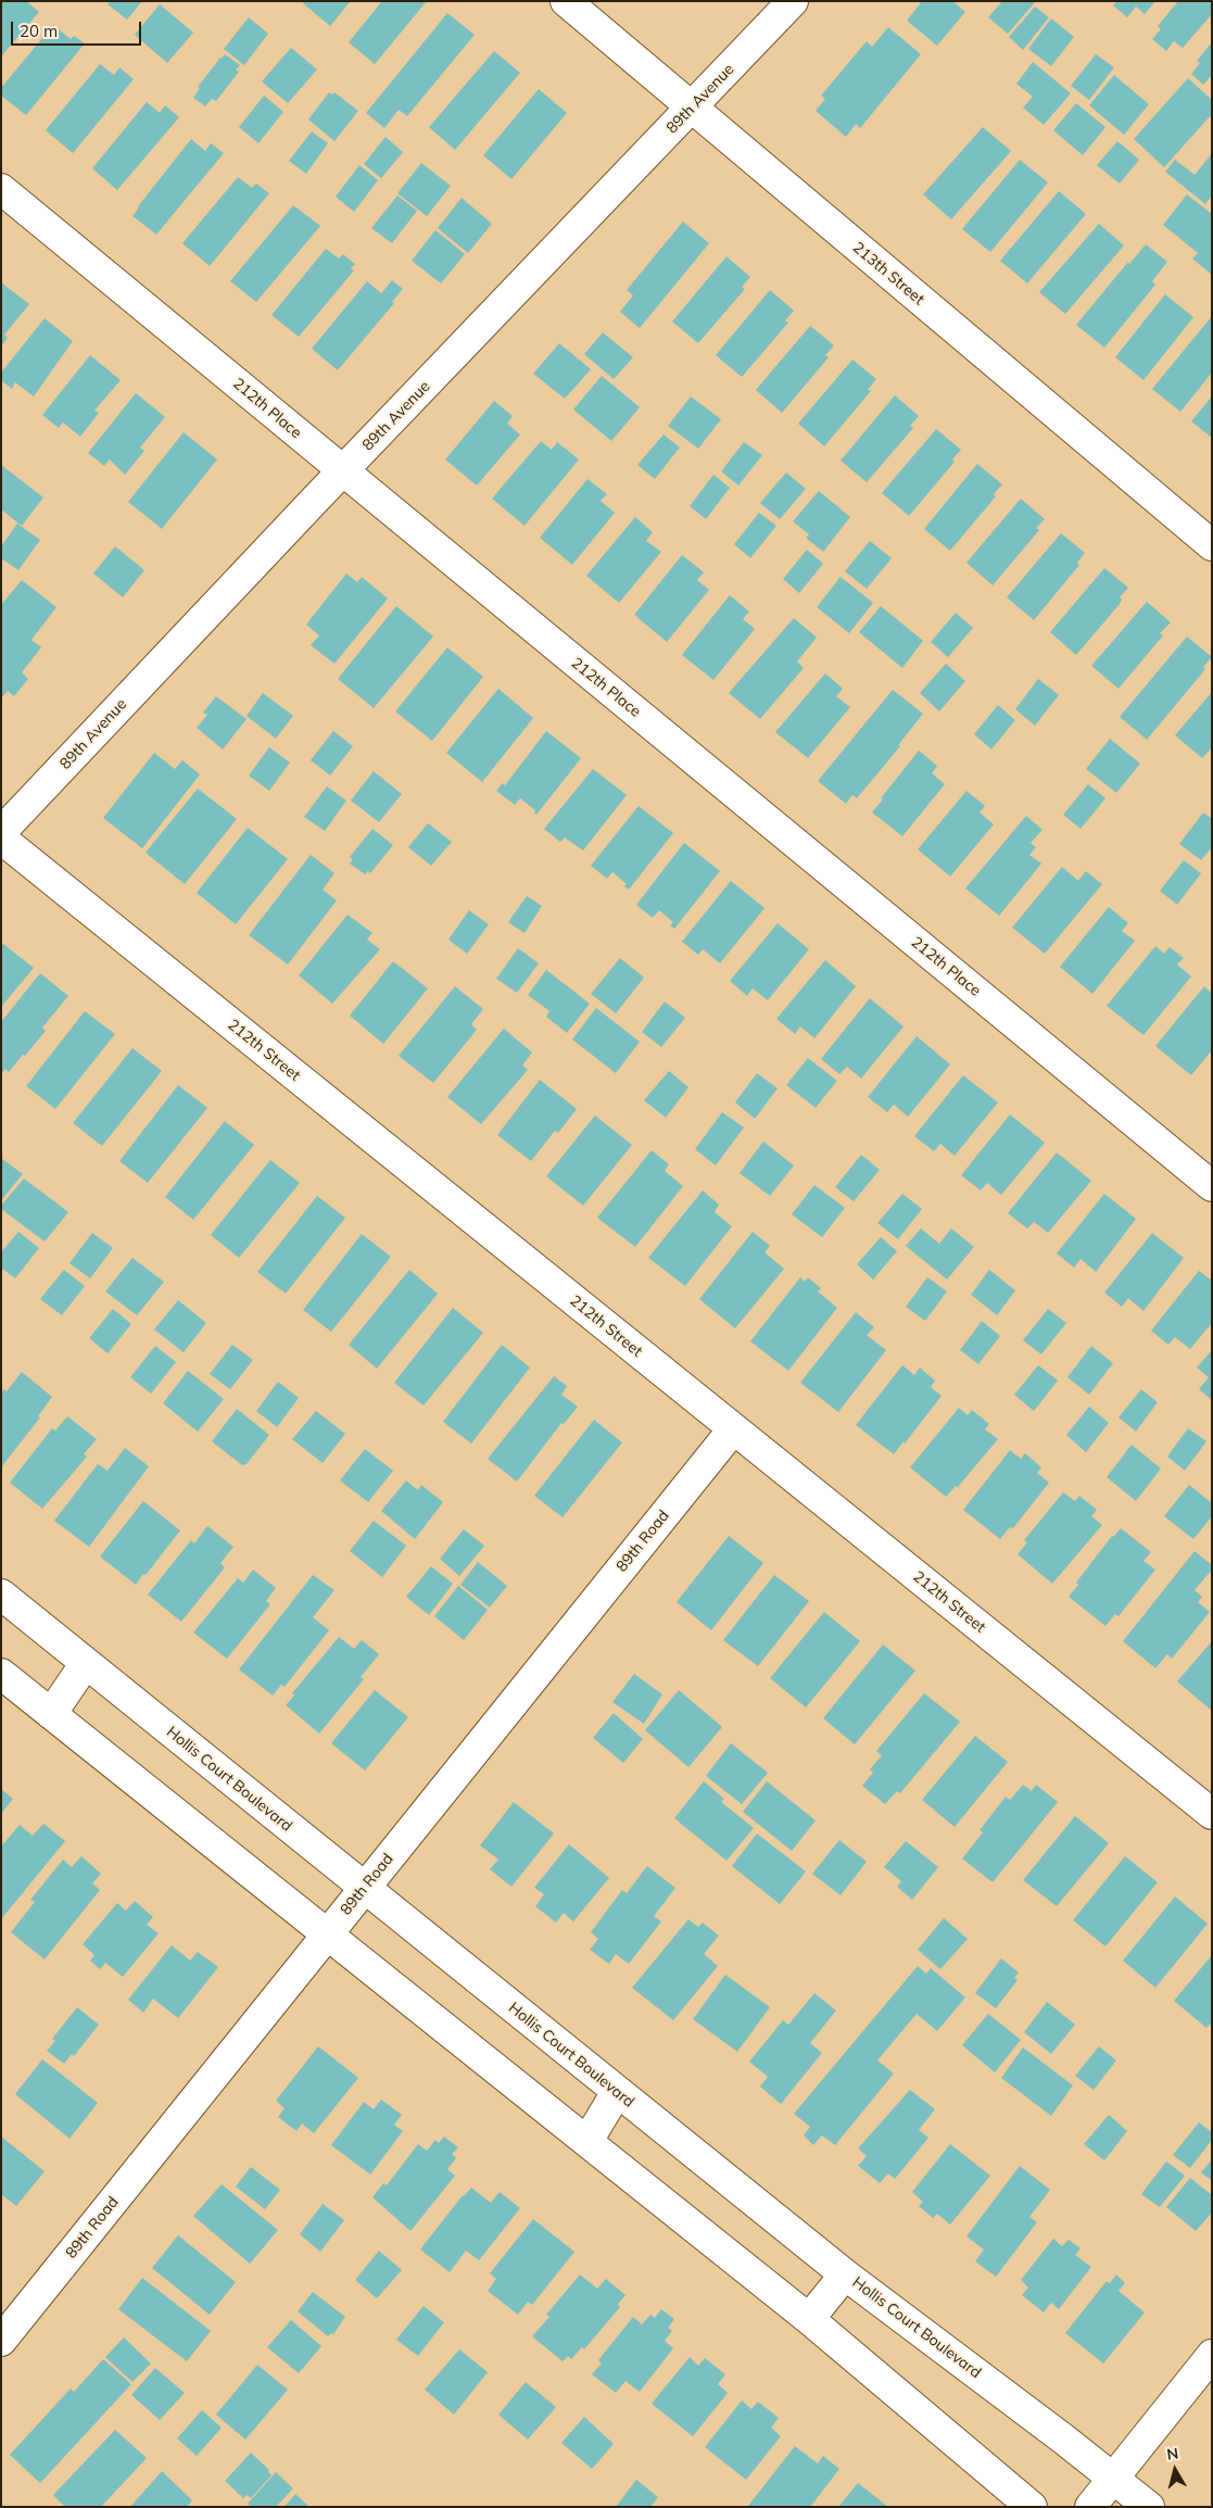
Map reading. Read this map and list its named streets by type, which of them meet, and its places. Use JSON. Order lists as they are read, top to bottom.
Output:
{
  "streets": {
    "street": [
      "89th Avenue",
      "213th Street",
      "212th Place",
      "212th Street",
      "89th Road",
      "Hollis Court Boulevard"
    ]
  },
  "crossings": [
    ["89th Avenue", "213th Street"],
    ["89th Avenue", "212th Place"],
    ["212th Street", "89th Road"],
    ["89th Road", "Hollis Court Boulevard"]
  ],
  "scale_bar": "20 m",
  "north": "top"
}
